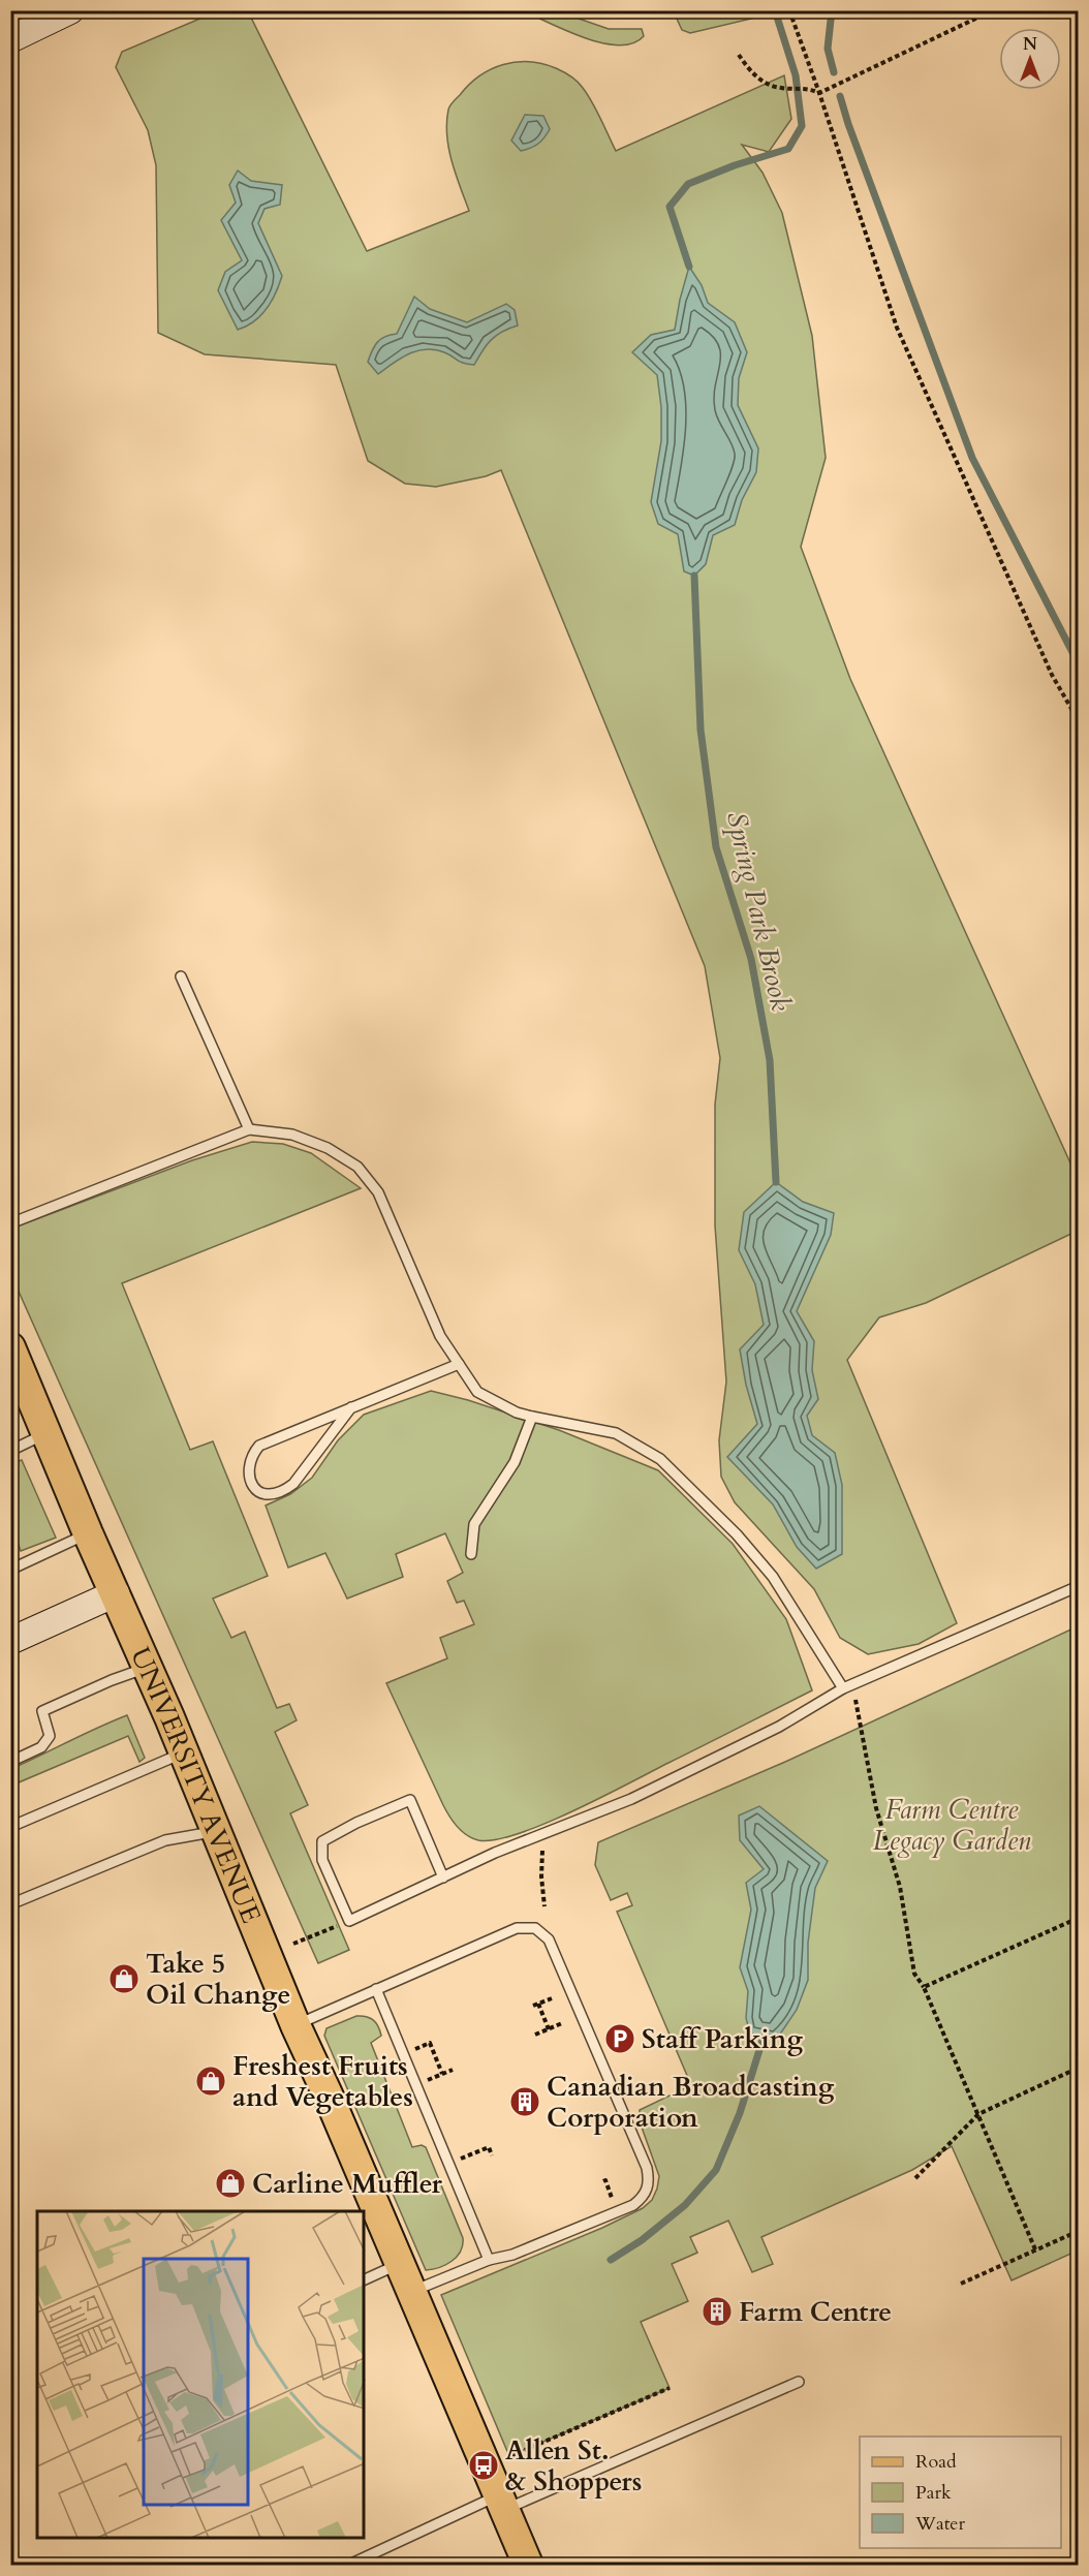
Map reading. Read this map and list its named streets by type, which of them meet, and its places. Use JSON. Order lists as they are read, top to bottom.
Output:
{
  "streets": {
    "main road": ["UNIVERSITY AVENUE"]
  },
  "water": ["Spring Park Brook"],
  "parks": ["Farm Centre Legacy Garden"],
  "places": {
    "shop": ["Take 5 Oil Change", "Freshest Fruits and Vegetables", "Carline Muffler"],
    "parking": ["Staff Parking"],
    "building": ["Canadian Broadcasting Corporation", "Farm Centre"],
    "bus stop": ["Allen St. & Shoppers"]
  },
  "legend": ["Road", "Park", "Water"],
  "north": "top"
}
